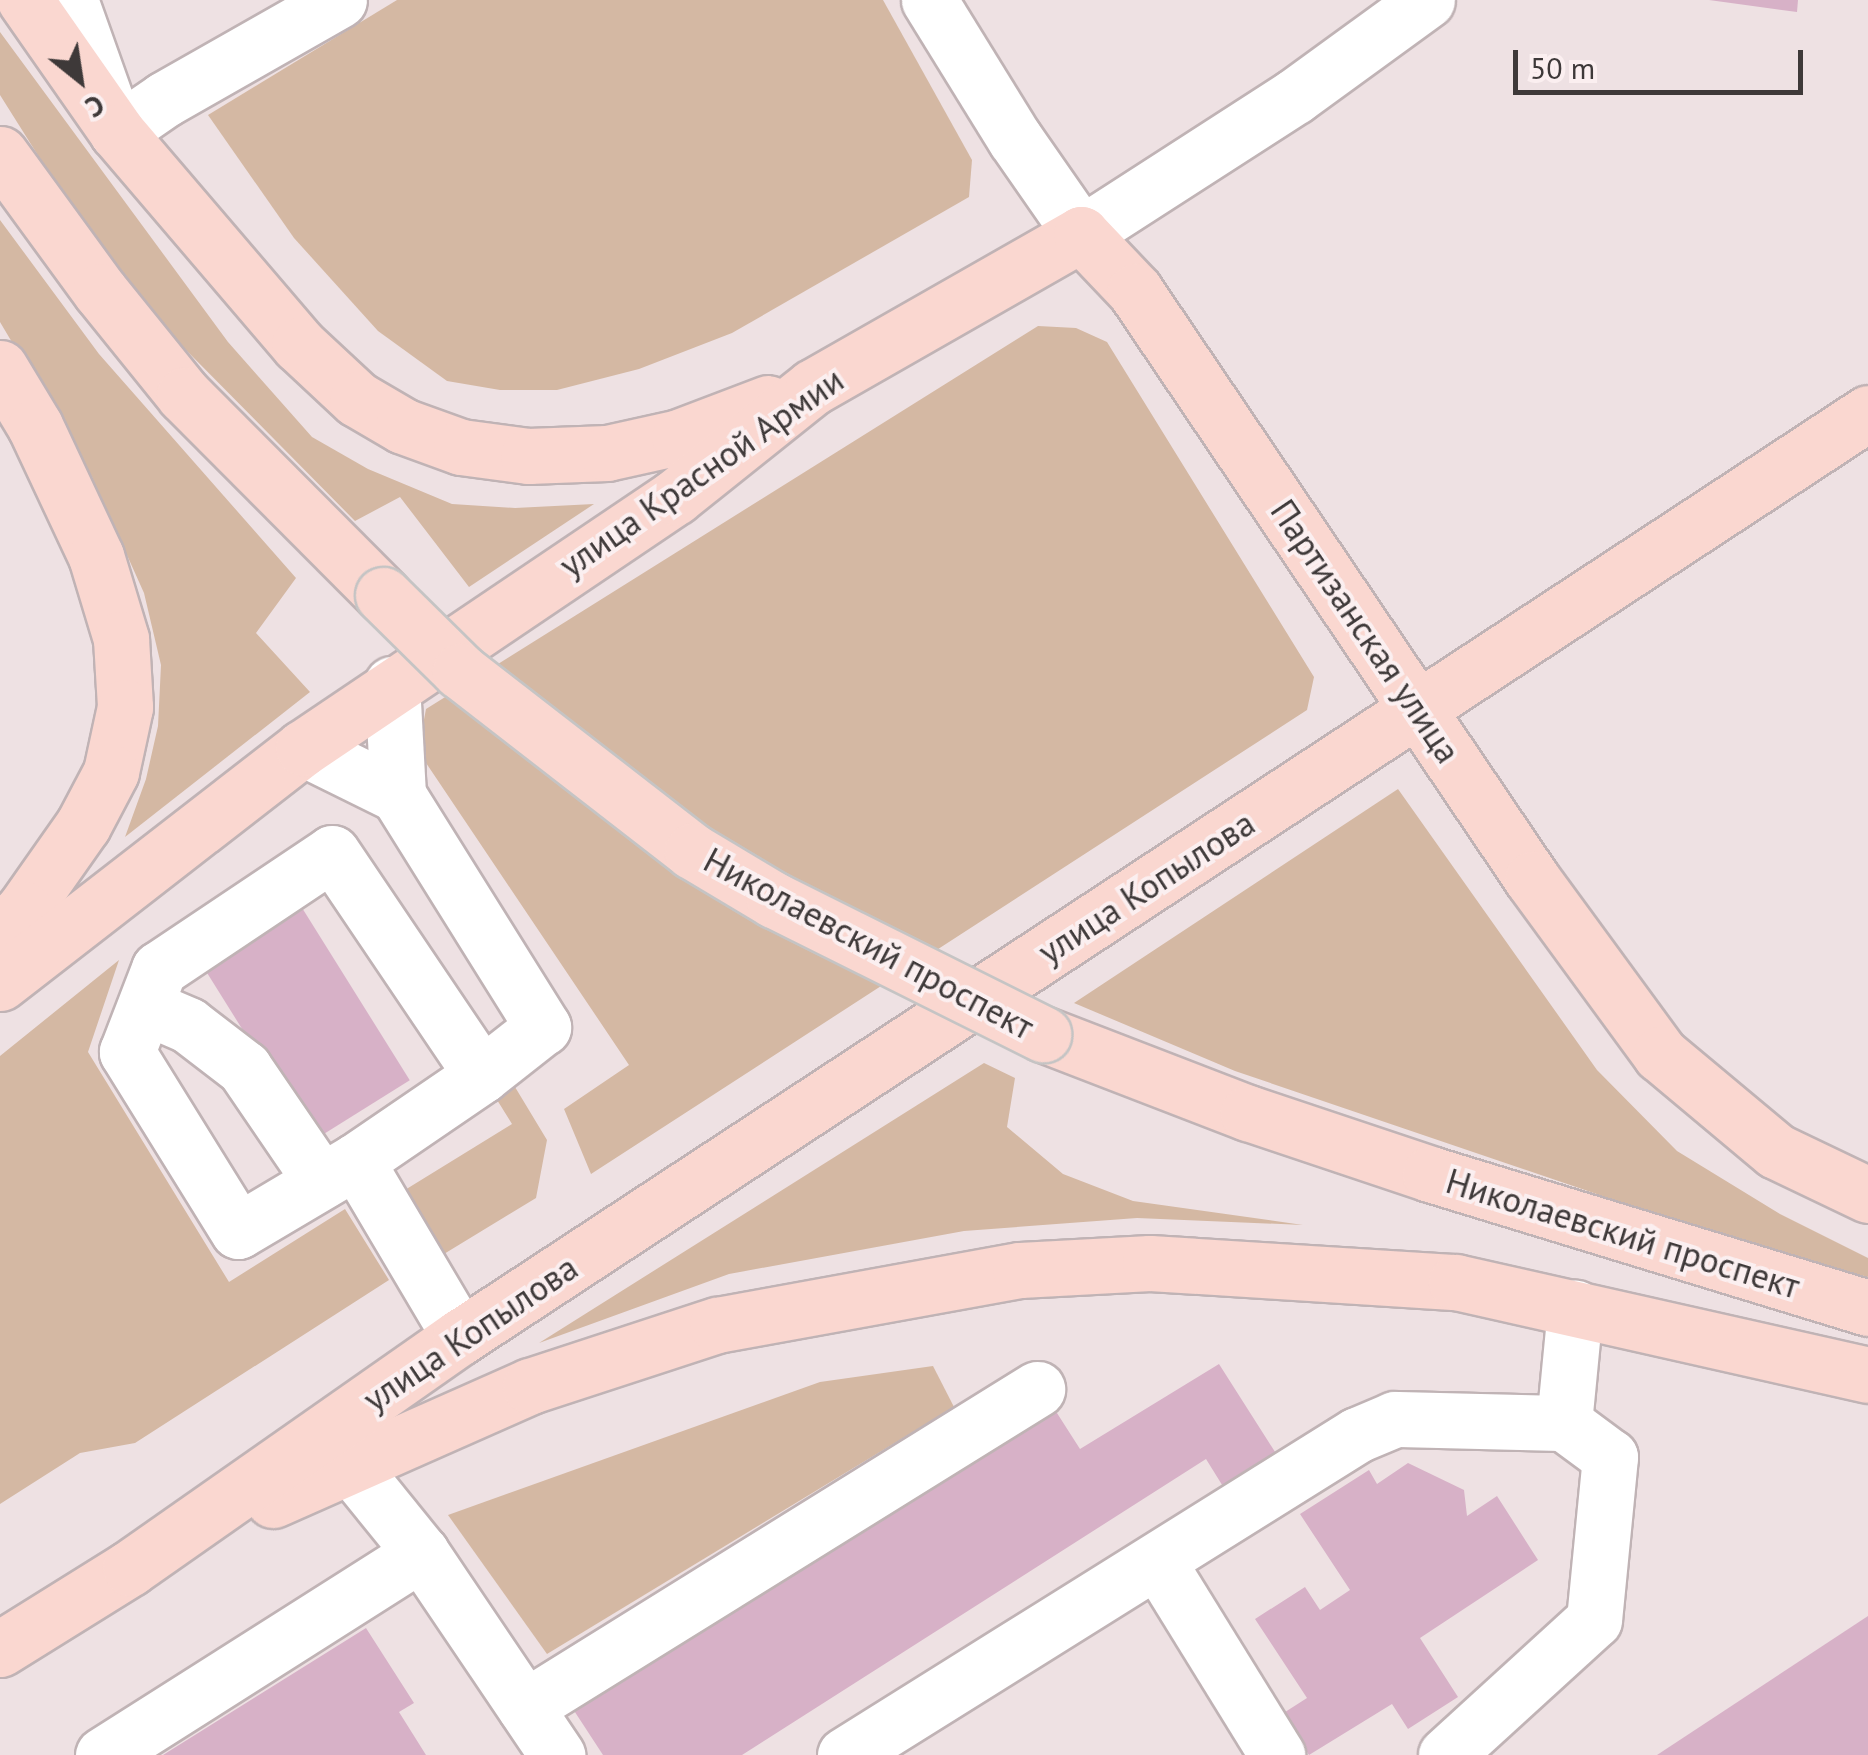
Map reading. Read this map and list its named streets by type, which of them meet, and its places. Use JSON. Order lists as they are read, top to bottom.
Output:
{
  "streets": {
    "main road": [
      "улица Красной Армии",
      "Партизанская улица",
      "улица Копылова",
      "Николаевский проспект"
    ]
  },
  "crossings": [
    ["улица Красной Армии", "Партизанская улица"],
    ["Партизанская улица", "улица Копылова"]
  ],
  "scale_bar": "50 m",
  "north": "bottom right"
}
